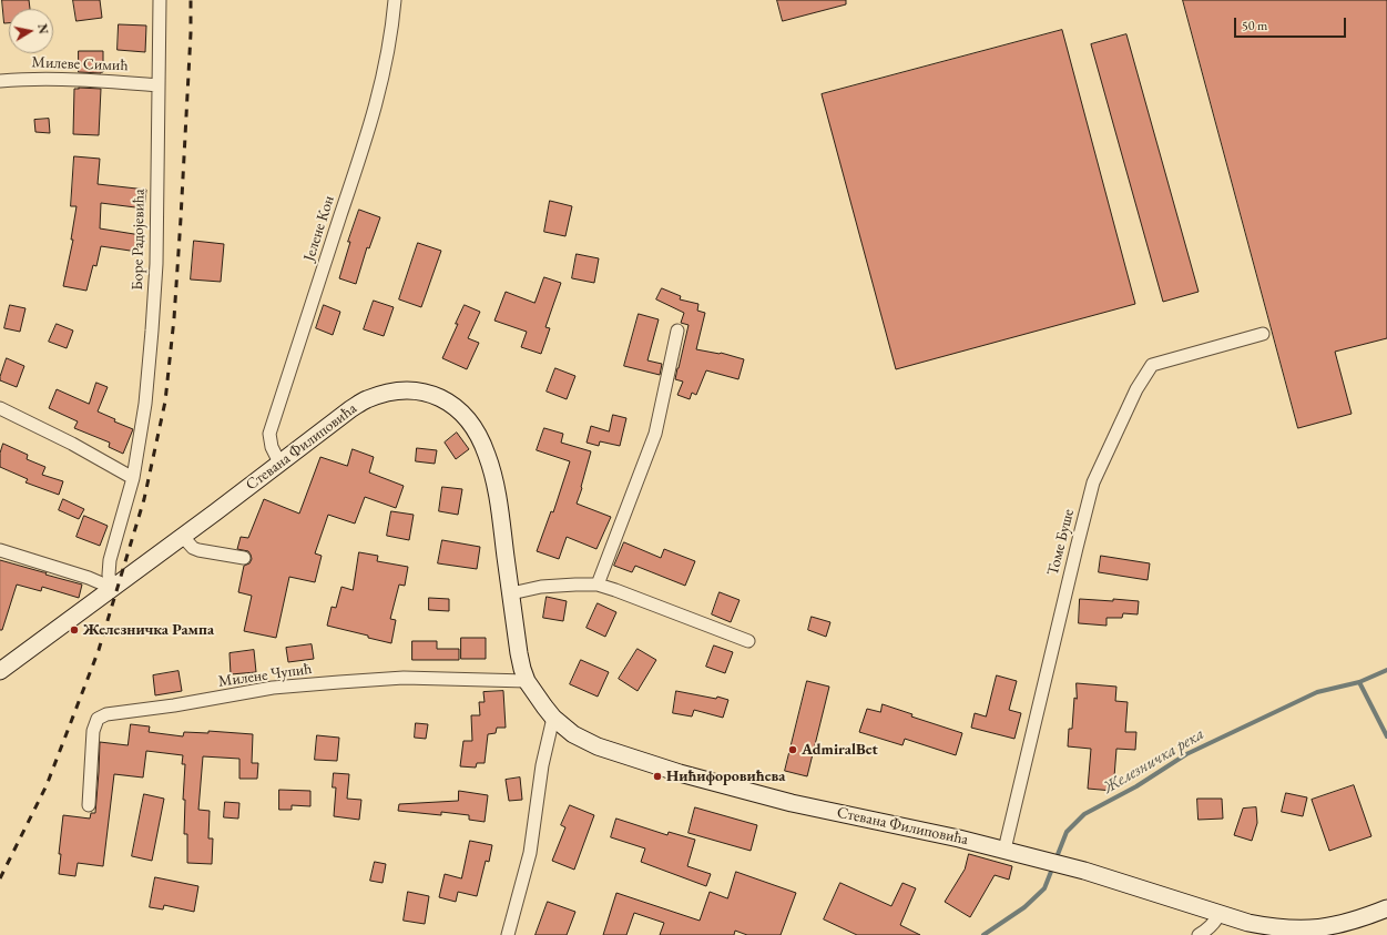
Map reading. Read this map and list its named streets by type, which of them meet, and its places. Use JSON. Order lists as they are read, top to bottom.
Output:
{
  "streets": {
    "main road": ["Стевана Филиповића"],
    "street": [
      "Милеве Симић",
      "Јелене Кон",
      "Боре Радојевића",
      "Томе Буше",
      "Милене Чупић"
    ]
  },
  "crossings": [
    ["Милеве Симић", "Боре Радојевића"],
    ["Јелене Кон", "Стевана Филиповића"],
    ["Боре Радојевића", "Стевана Филиповића"],
    ["Стевана Филиповића", "Томе Буше"],
    ["Стевана Филиповића", "Милене Чупић"]
  ],
  "water": ["Железничка река"],
  "places": ["Железничка Рампа", "AdmiralBet", "Нићифоровићева"],
  "scale_bar": "50 m",
  "north": "right"
}
